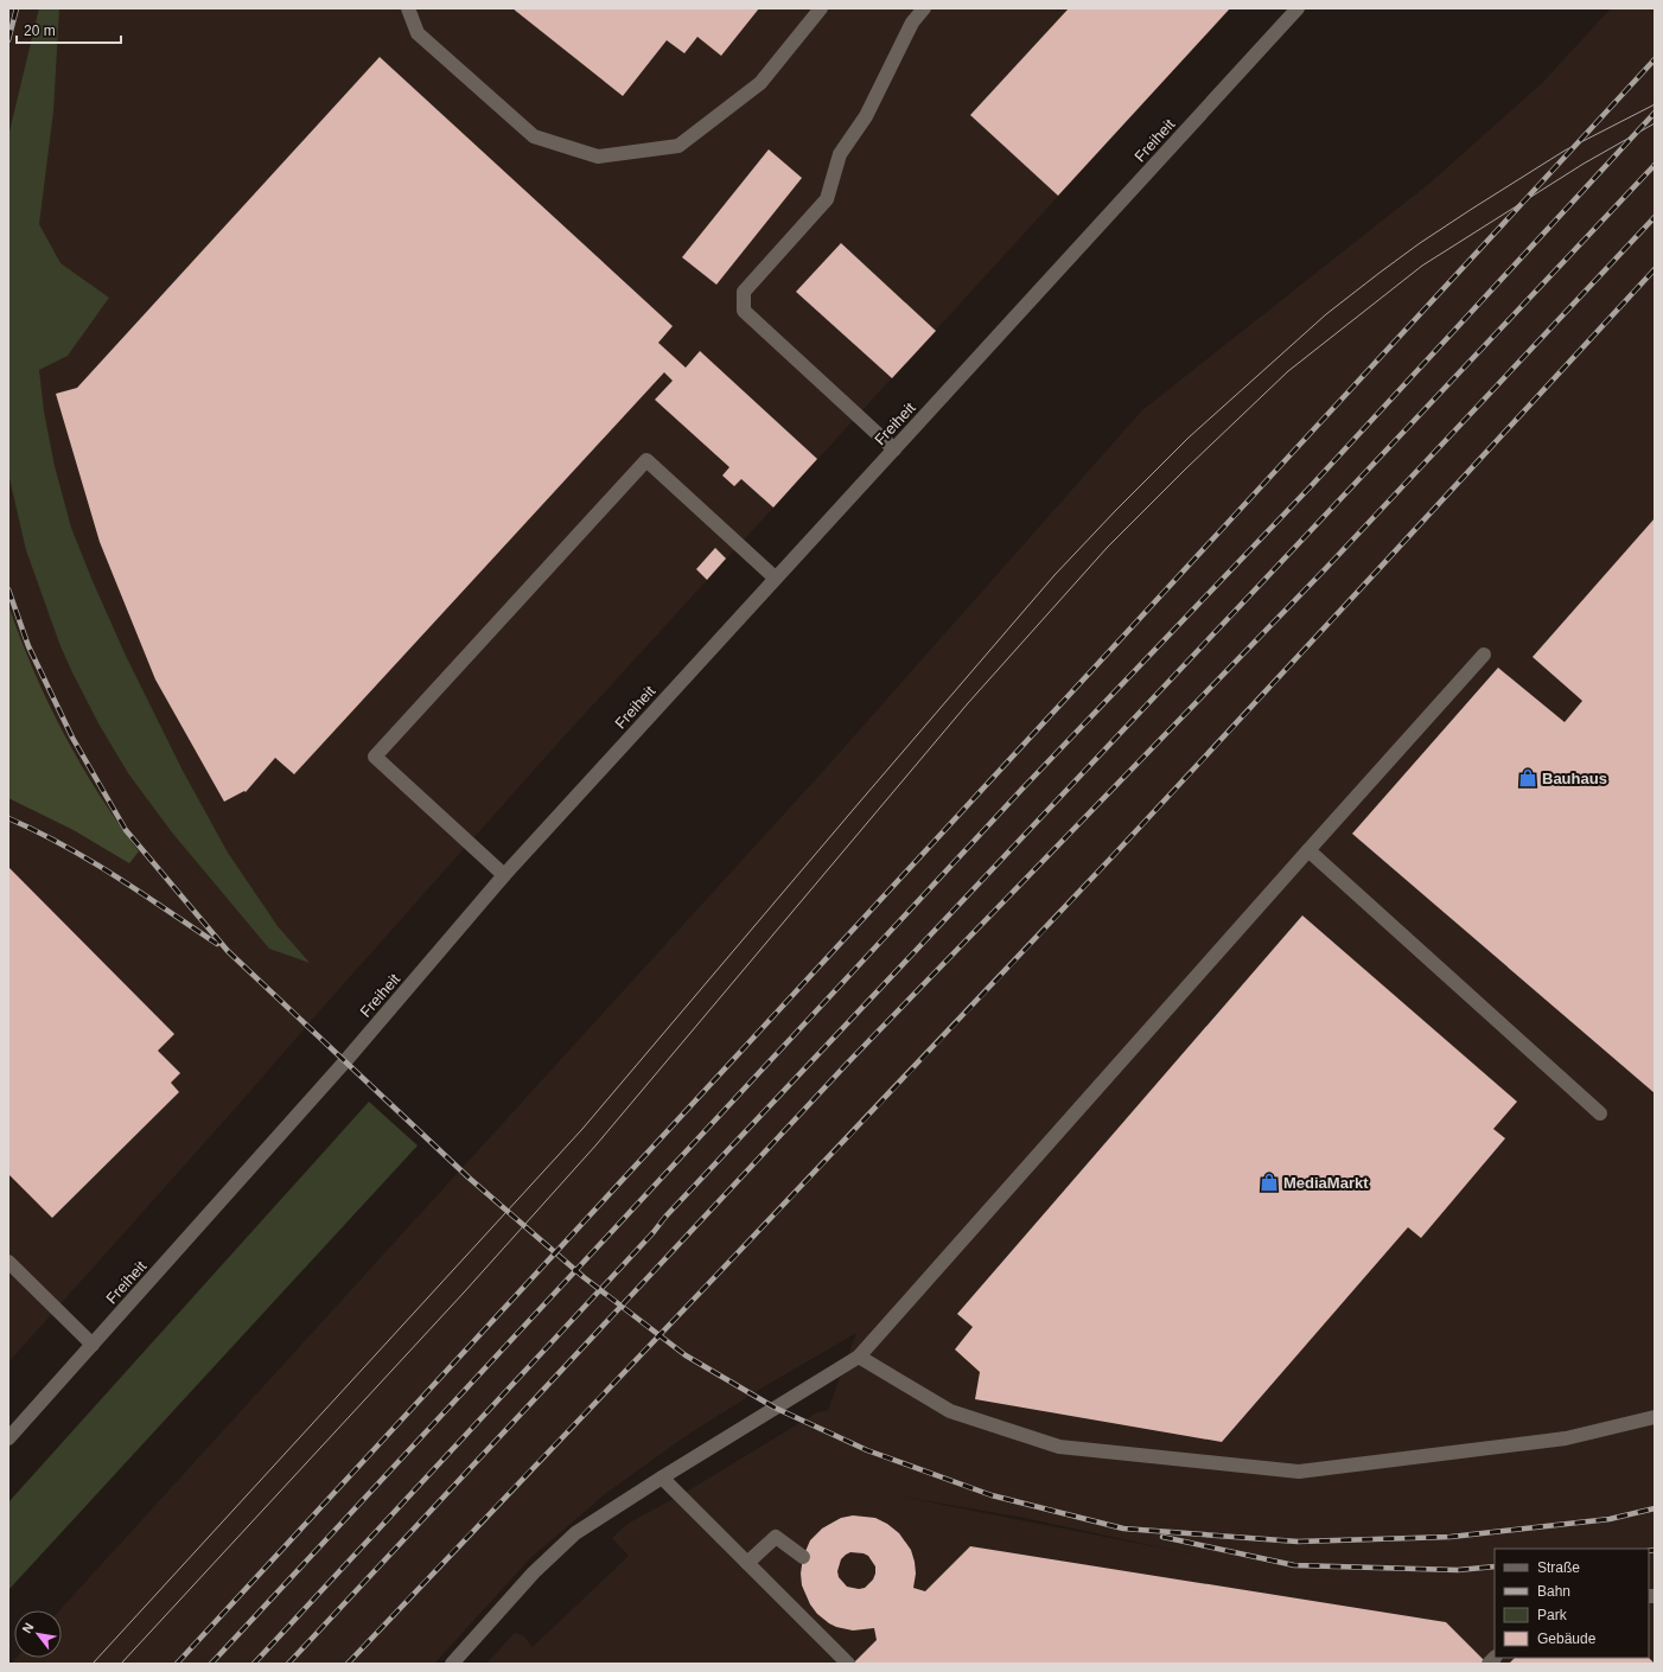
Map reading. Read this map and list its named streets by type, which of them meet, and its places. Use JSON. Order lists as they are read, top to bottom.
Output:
{
  "streets": {
    "street": ["Freiheit"]
  },
  "places": {
    "shop": ["Bauhaus", "MediaMarkt"]
  },
  "legend": [
    "Straße",
    "Bahn",
    "Park",
    "Gebäude"
  ],
  "scale_bar": "20 m",
  "north": "top left"
}
